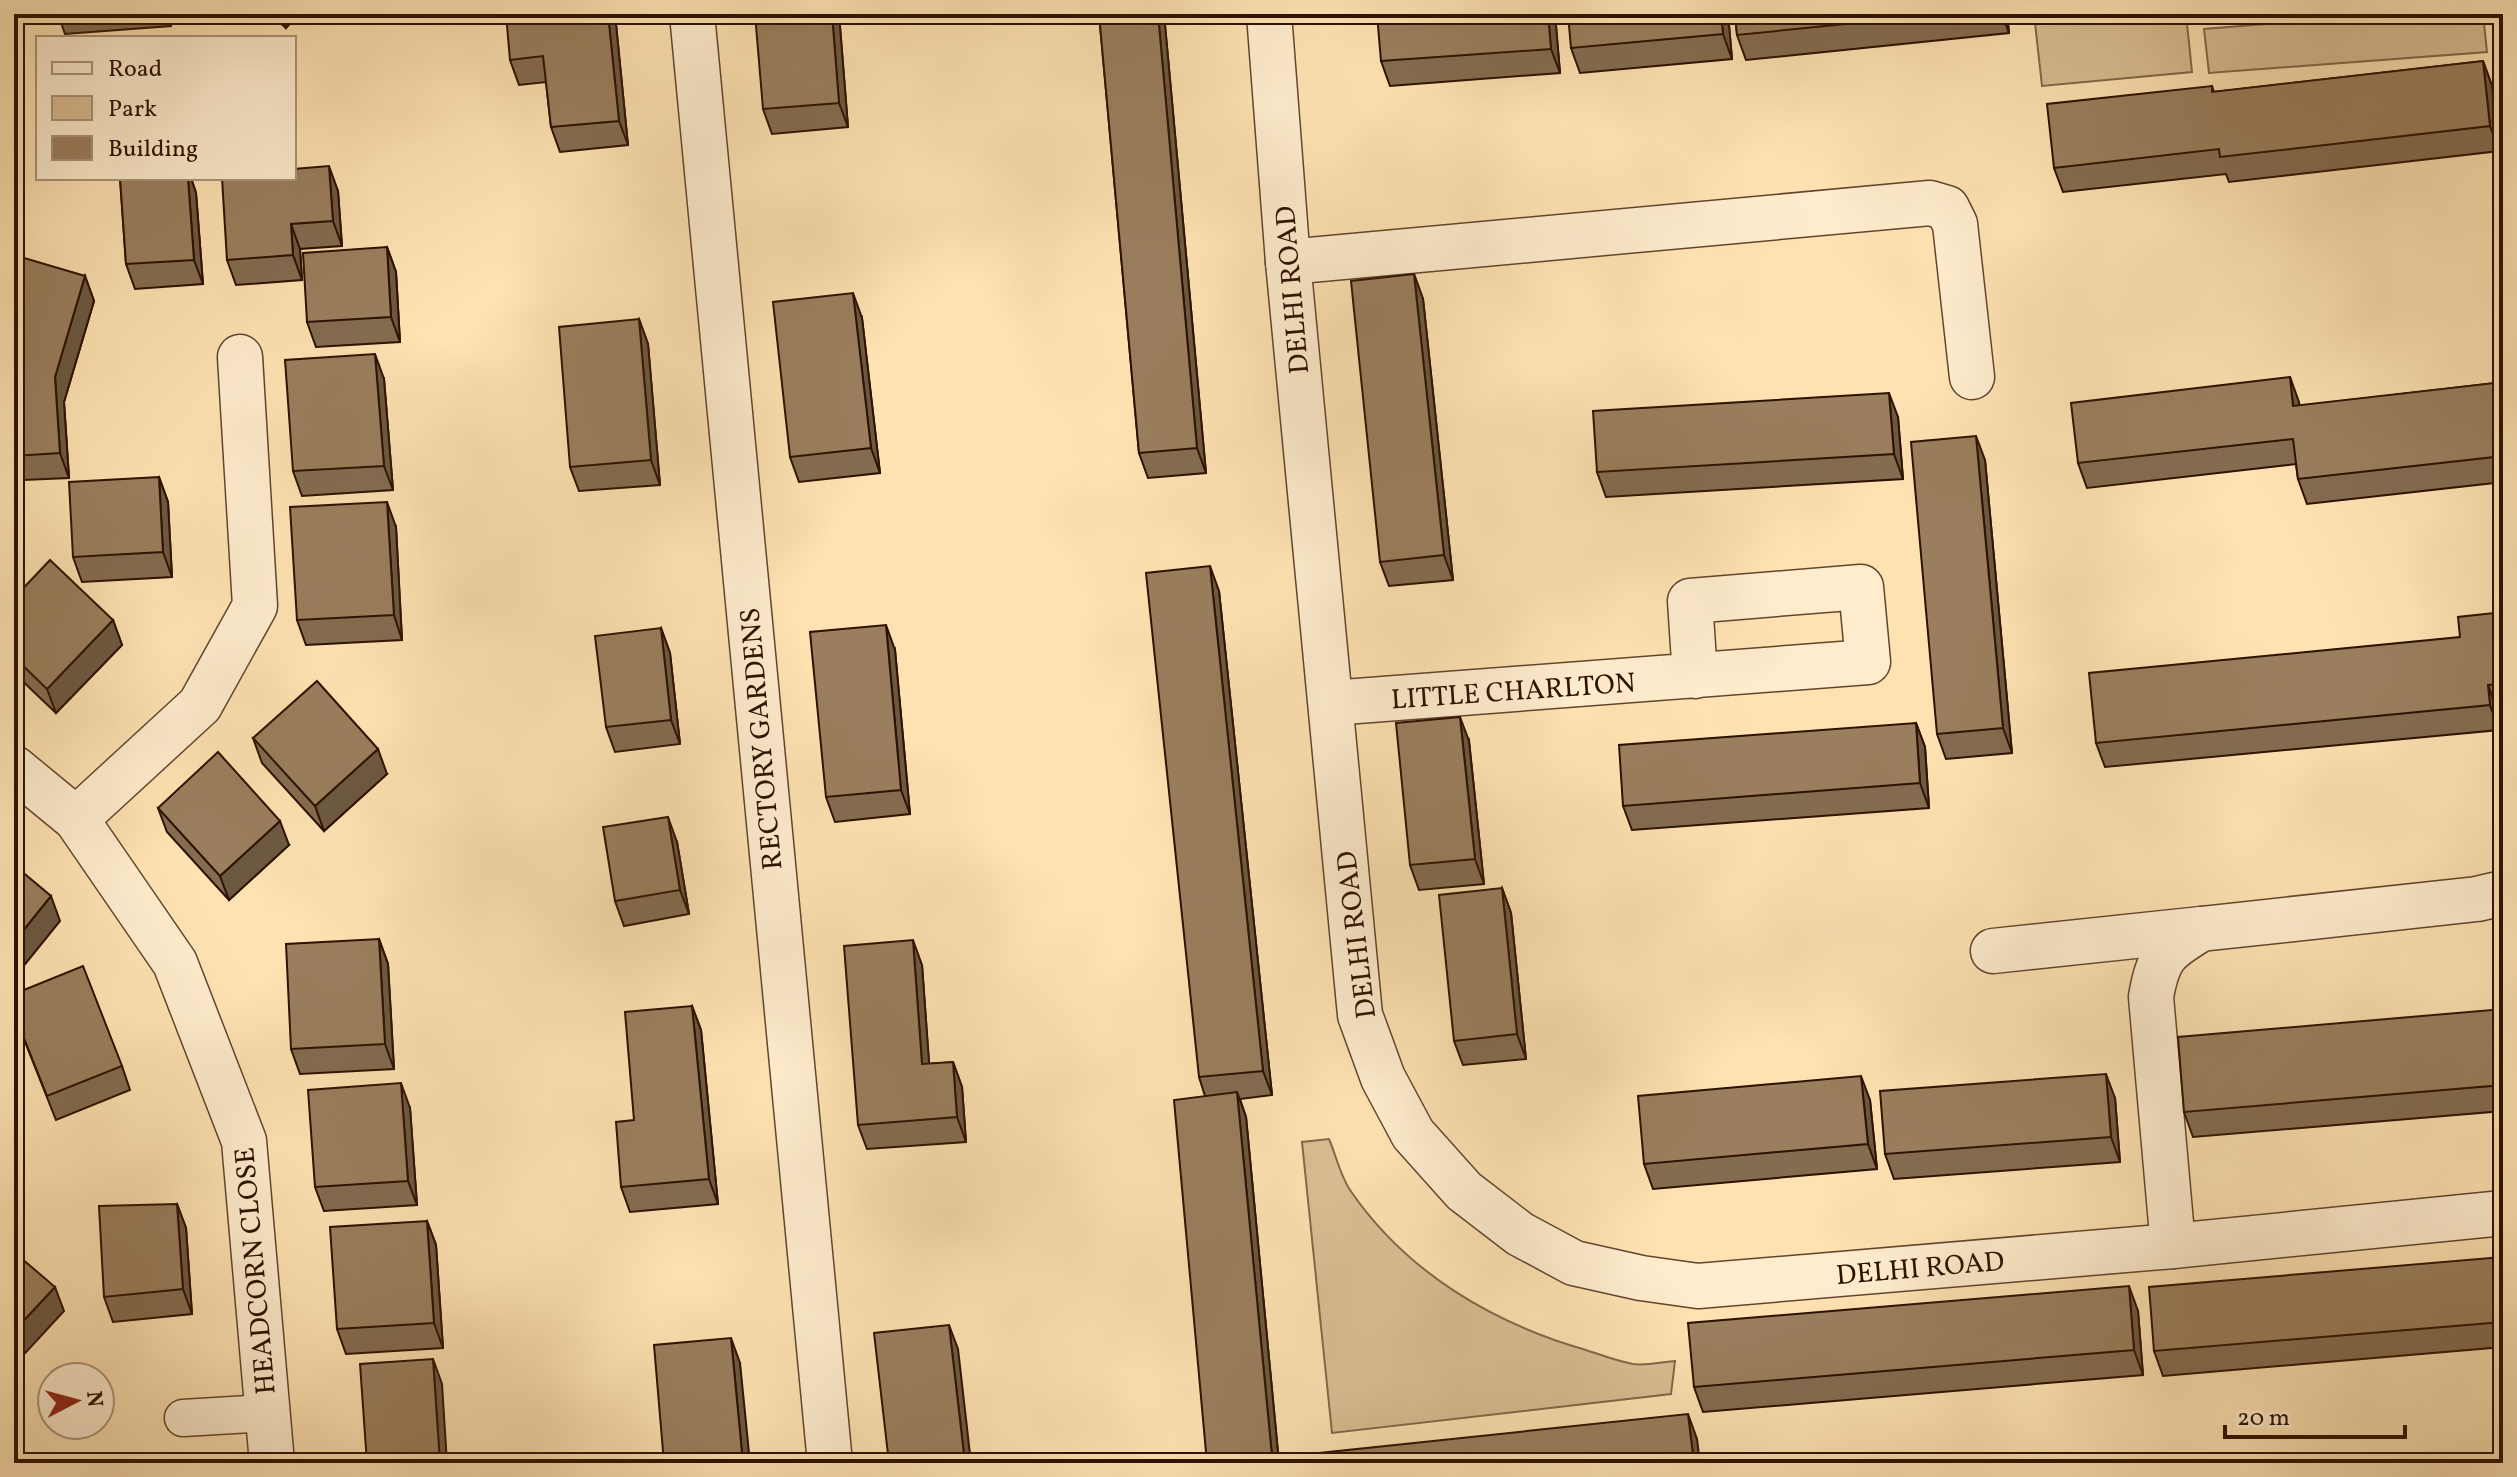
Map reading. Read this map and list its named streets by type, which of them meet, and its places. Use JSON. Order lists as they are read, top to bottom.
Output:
{
  "streets": {
    "street": [
      "DELHI ROAD",
      "LITTLE CHARLTON",
      "RECTORY GARDENS",
      "HEADCORN CLOSE"
    ]
  },
  "crossings": [
    ["DELHI ROAD", "LITTLE CHARLTON"]
  ],
  "legend": ["Road", "Park", "Building"],
  "scale_bar": "20 m",
  "north": "right"
}
